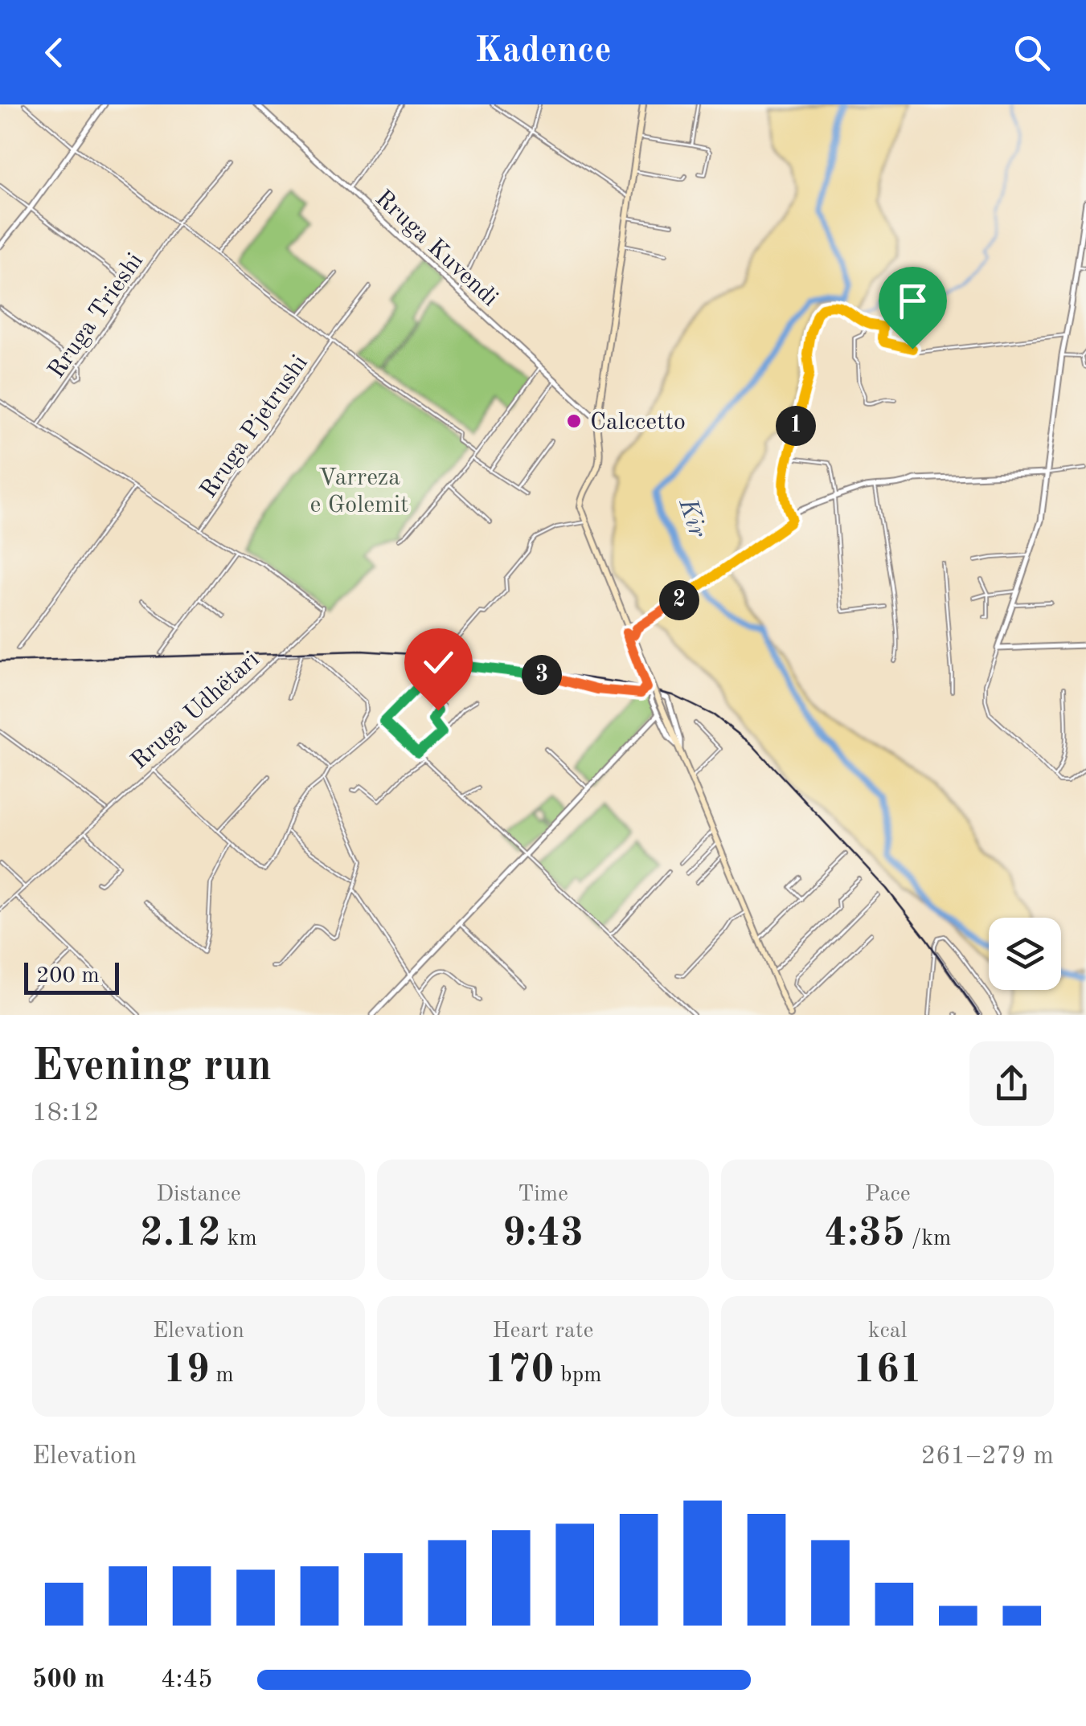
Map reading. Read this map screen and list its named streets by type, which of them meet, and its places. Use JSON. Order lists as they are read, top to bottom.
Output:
{
  "streets": {
    "street": [
      "Rruga Kuvendi",
      "Rruga Trieshi",
      "Rruga Pjetrushi",
      "Rruga Udhëtari"
    ]
  },
  "crossings": [
    ["Rruga Trieshi", "Rruga Pjetrushi"],
    ["Rruga Pjetrushi", "Rruga Udhëtari"]
  ],
  "water": ["Kir"],
  "parks": ["Varreza e Golemit"],
  "places": ["Calccetto"],
  "scale_bar": "200 m",
  "page": {
    "header": "Kadence",
    "pins": ["1", "2", "3"],
    "scale": "200 m",
    "heading": ["Evening run", "18:12"],
    "stats": [
      ["Distance", "2.12 km"],
      ["Time", "9:43"],
      ["Pace", "4:35 /km"],
      ["Elevation", "19 m"],
      ["Heart rate", "170 bpm"],
      ["kcal", "161"]
    ],
    "chart": ["Elevation", "261–279 m"],
    "list": [
      {
        "name": "500 m",
        "note": "4:45"
      }
    ]
  }
}
